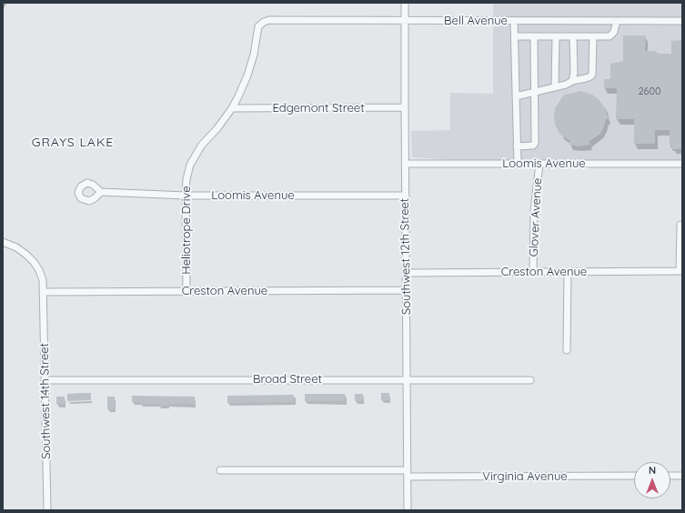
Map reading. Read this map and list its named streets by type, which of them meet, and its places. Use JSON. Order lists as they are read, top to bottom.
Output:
{
  "streets": {
    "street": [
      "Bell Avenue",
      "Edgemont Street",
      "Loomis Avenue",
      "Glover Avenue",
      "Heliotrope Drive",
      "Southwest 12th Street",
      "Creston Avenue",
      "Broad Street",
      "Southwest 14th Street",
      "Virginia Avenue"
    ]
  },
  "crossings": [
    ["Bell Avenue", "Heliotrope Drive"],
    ["Bell Avenue", "Southwest 12th Street"],
    ["Edgemont Street", "Heliotrope Drive"],
    ["Edgemont Street", "Southwest 12th Street"],
    ["Loomis Avenue", "Glover Avenue"],
    ["Loomis Avenue", "Heliotrope Drive"],
    ["Loomis Avenue", "Southwest 12th Street"],
    ["Glover Avenue", "Creston Avenue"],
    ["Heliotrope Drive", "Creston Avenue"],
    ["Southwest 12th Street", "Creston Avenue"],
    ["Southwest 12th Street", "Broad Street"],
    ["Southwest 12th Street", "Virginia Avenue"],
    ["Creston Avenue", "Southwest 14th Street"],
    ["Broad Street", "Southwest 14th Street"]
  ],
  "districts": ["GRAYS LAKE"],
  "house_numbers": ["2600"],
  "north": "top"
}
